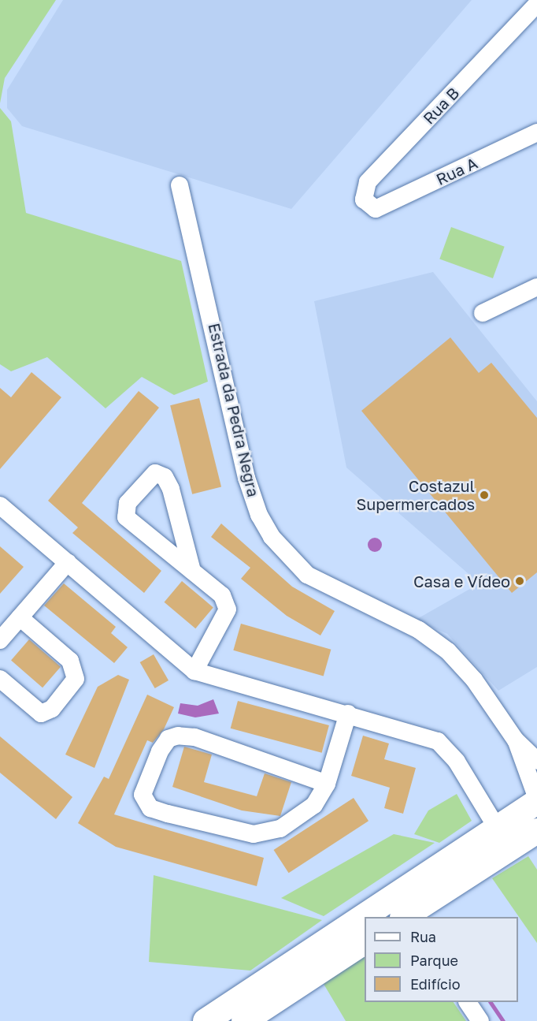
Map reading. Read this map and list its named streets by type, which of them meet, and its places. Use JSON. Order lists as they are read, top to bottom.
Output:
{
  "streets": {
    "street": ["Rua B", "Rua A", "Estrada da Pedra Negra"]
  },
  "crossings": [
    ["Rua B", "Rua A"]
  ],
  "places": ["Costazul Supermercados", "Casa e Vídeo"],
  "legend": ["Rua", "Parque", "Edifício"]
}
